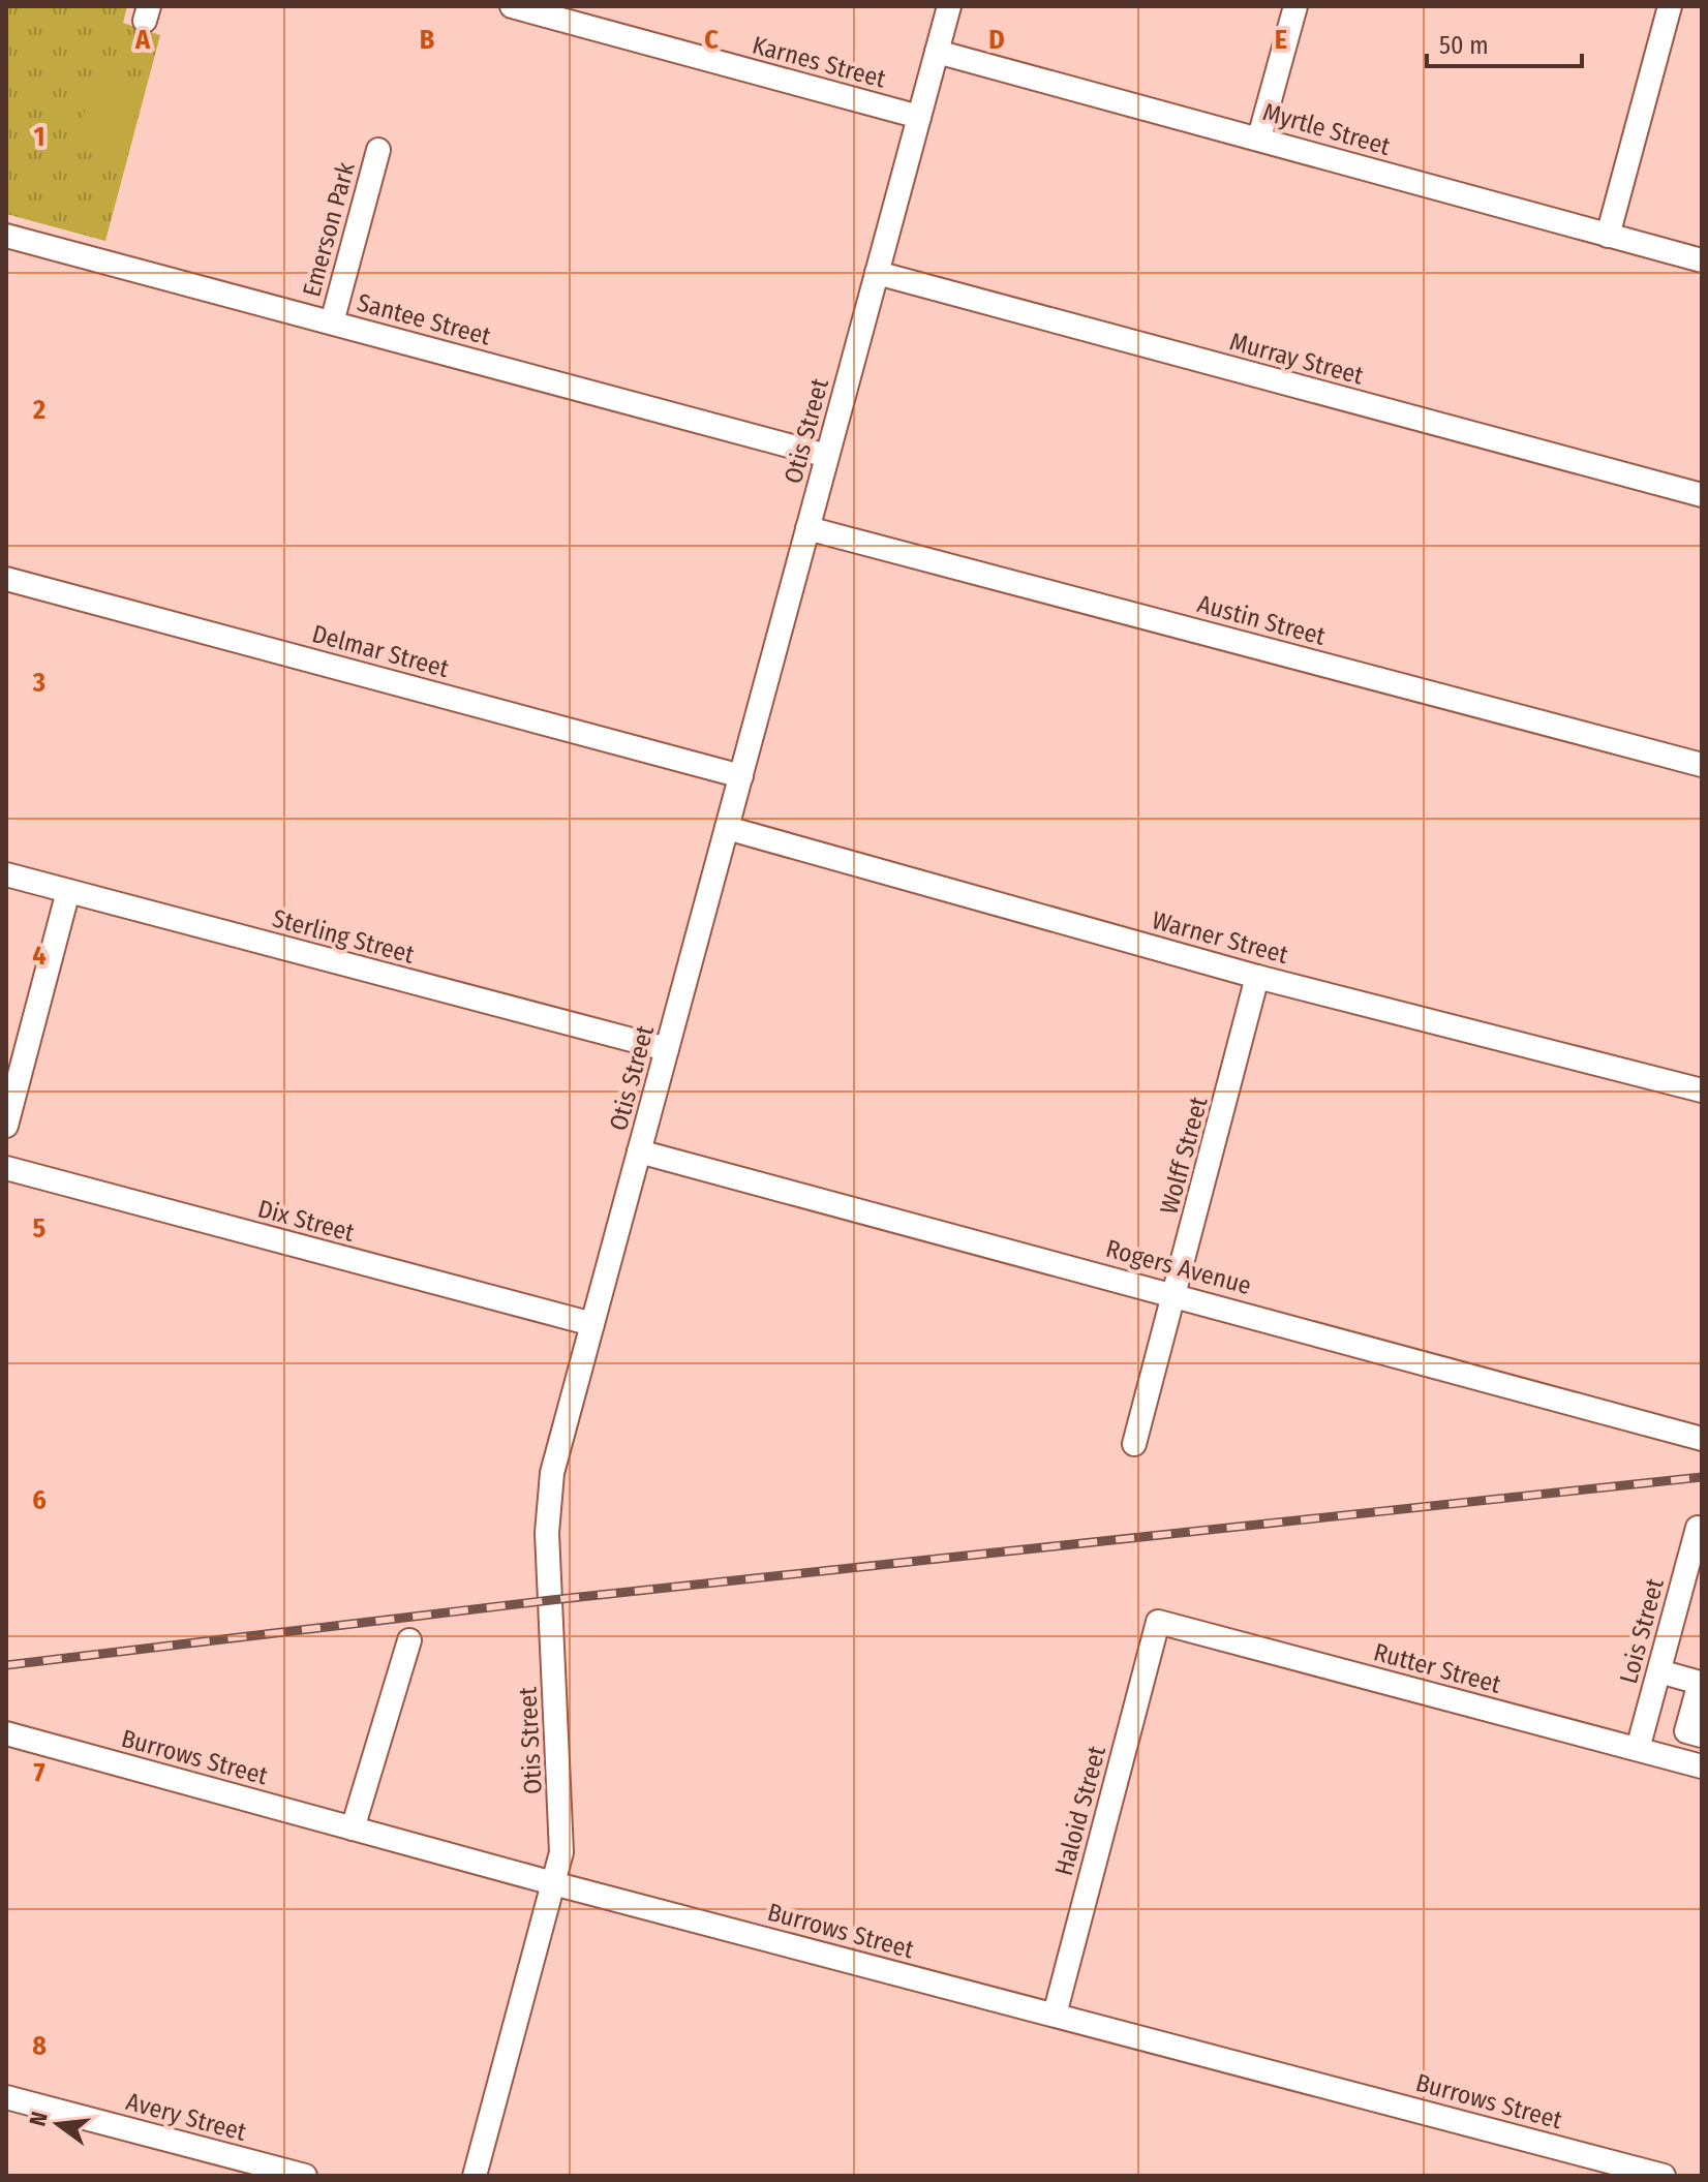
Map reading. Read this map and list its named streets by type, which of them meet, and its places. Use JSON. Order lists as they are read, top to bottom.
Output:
{
  "streets": {
    "street": [
      "Karnes Street",
      "Myrtle Street",
      "Emerson Park",
      "Santee Street",
      "Murray Street",
      "Otis Street",
      "Austin Street",
      "Delmar Street",
      "Sterling Street",
      "Warner Street",
      "Wolff Street",
      "Dix Street",
      "Rogers Avenue",
      "Lois Street",
      "Rutter Street",
      "Burrows Street",
      "Haloid Street",
      "Avery Street"
    ]
  },
  "crossings": [
    ["Karnes Street", "Otis Street"],
    ["Myrtle Street", "Otis Street"],
    ["Emerson Park", "Santee Street"],
    ["Santee Street", "Otis Street"],
    ["Murray Street", "Otis Street"],
    ["Otis Street", "Austin Street"],
    ["Otis Street", "Delmar Street"],
    ["Otis Street", "Sterling Street"],
    ["Otis Street", "Warner Street"],
    ["Otis Street", "Dix Street"],
    ["Otis Street", "Rogers Avenue"],
    ["Otis Street", "Burrows Street"],
    ["Warner Street", "Wolff Street"],
    ["Wolff Street", "Rogers Avenue"],
    ["Lois Street", "Rutter Street"],
    ["Rutter Street", "Haloid Street"],
    ["Burrows Street", "Haloid Street"]
  ],
  "scale_bar": "50 m",
  "north": "left",
  "grid": {
    "columns": [
      "A",
      "B",
      "C",
      "D",
      "E"
    ],
    "rows": [
      "1",
      "2",
      "3",
      "4",
      "5",
      "6",
      "7",
      "8"
    ]
  }
}
